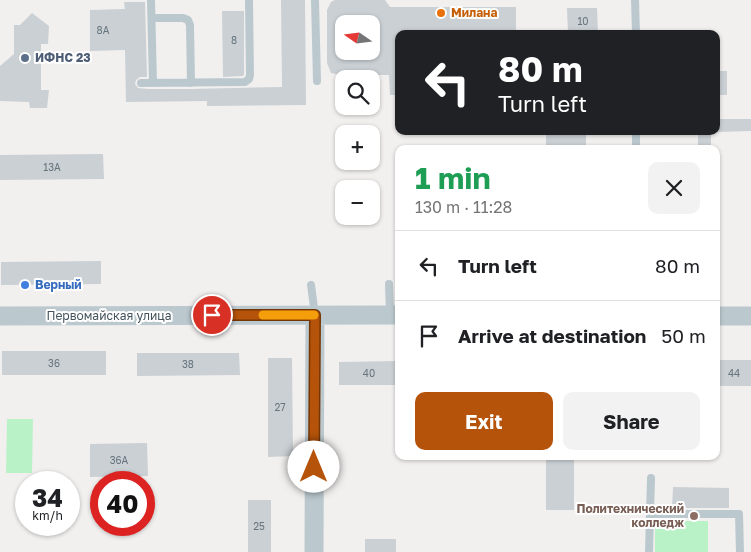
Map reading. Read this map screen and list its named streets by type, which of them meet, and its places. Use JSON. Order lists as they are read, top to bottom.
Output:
{
  "streets": {
    "street": ["Первомайская улица"]
  },
  "places": [
    "Милана",
    "ИФНС 23",
    "Верный",
    "Политехнический колледж"
  ],
  "house_numbers": [
    "10",
    "8А",
    "8",
    "13А",
    "36",
    "38",
    "40",
    "44",
    "27",
    "36А",
    "25"
  ],
  "north": "left",
  "page": {
    "map_buttons": ["+", "−"],
    "turn": ["80 m", "Turn left"],
    "heading": ["1 min", "130 m · 11:28"],
    "list": [
      {
        "name": "Turn left",
        "value": "80 m"
      },
      {
        "name": "Arrive at destination",
        "value": "50 m"
      }
    ],
    "buttons": ["Exit", "Share"],
    "speed": "34 km/h",
    "limit": "40"
  }
}
